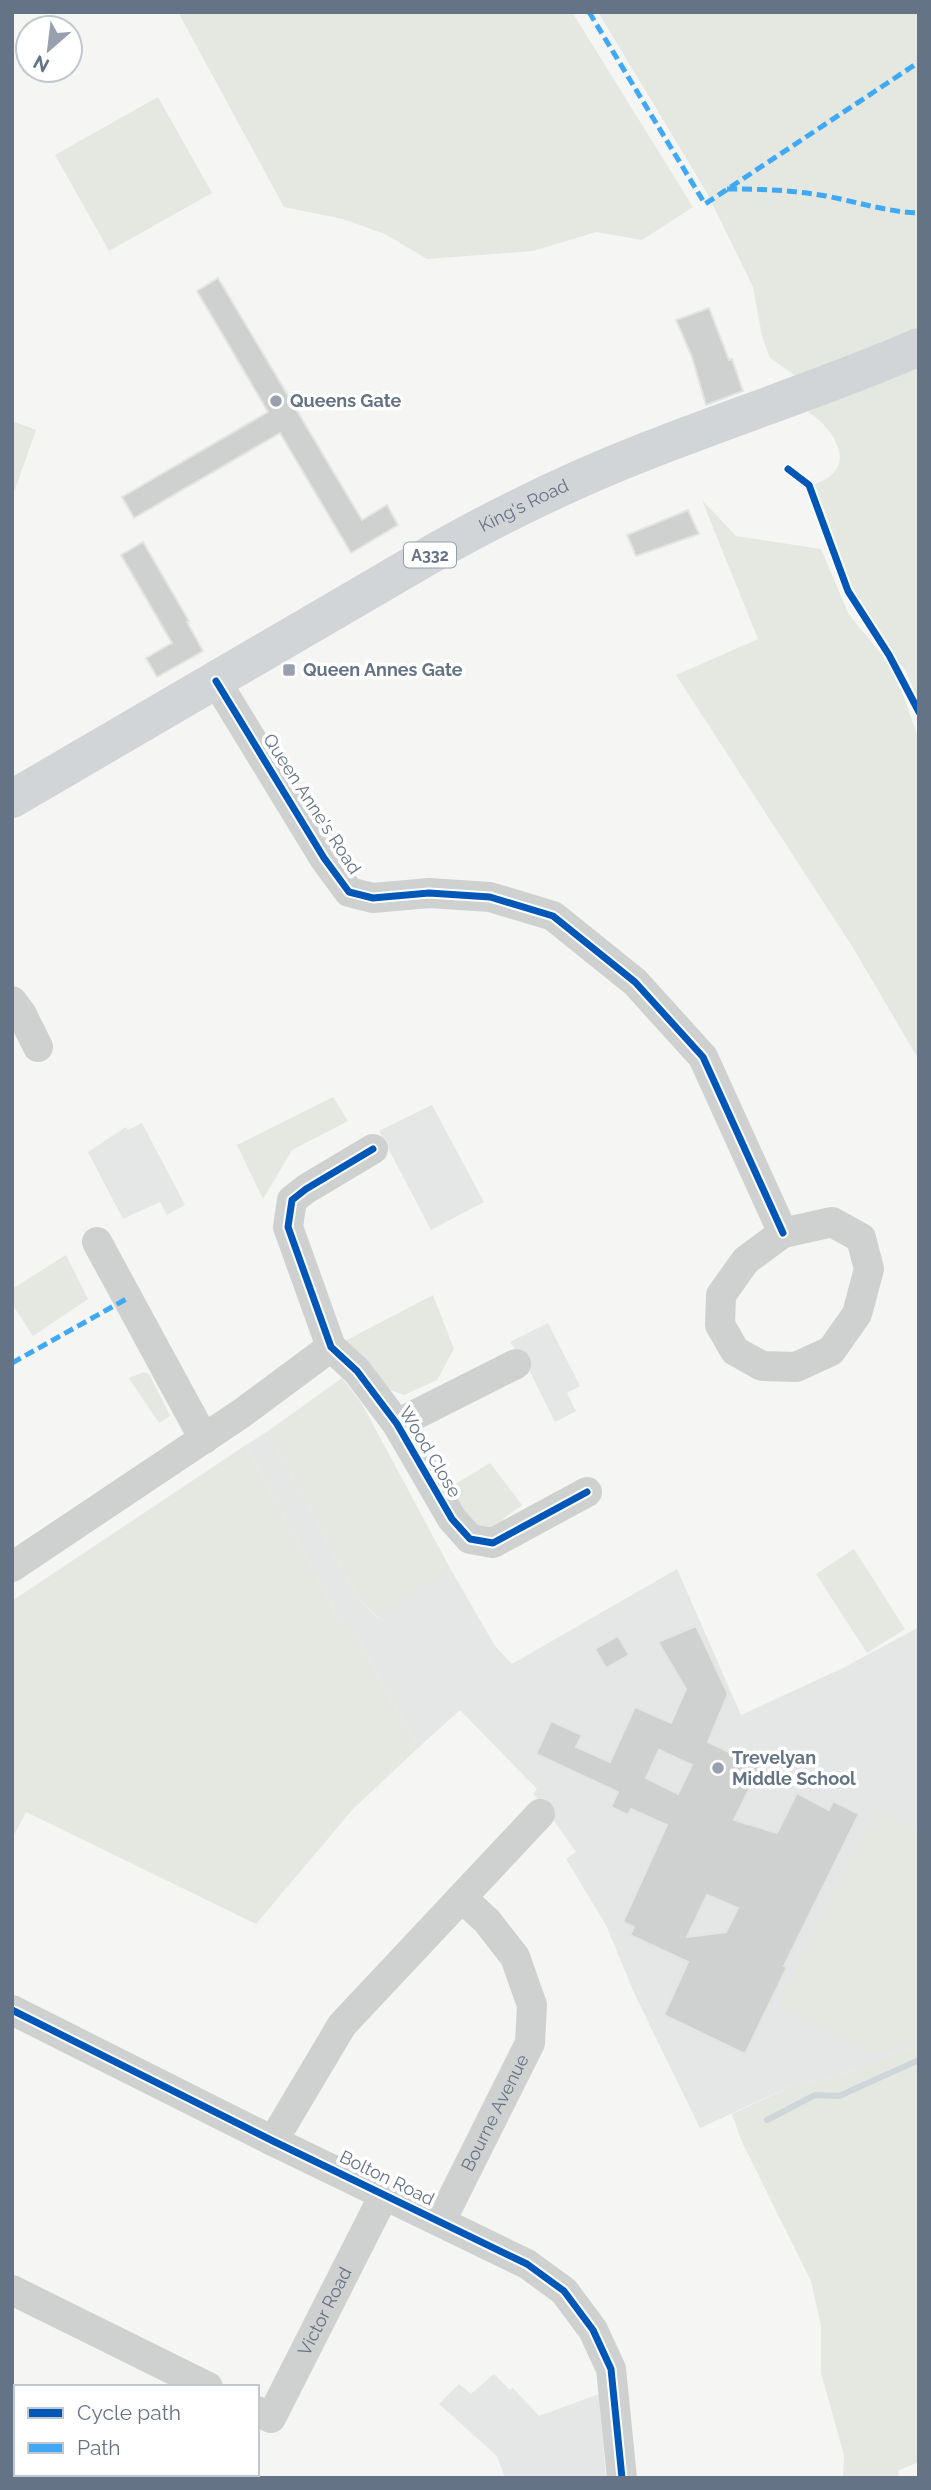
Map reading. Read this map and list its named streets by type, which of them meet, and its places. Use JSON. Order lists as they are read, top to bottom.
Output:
{
  "streets": {
    "main road": ["King's Road", "A332"],
    "street": [
      "Queen Anne's Road",
      "Wood Close",
      "Bourne Avenue",
      "Bolton Road",
      "Victor Road"
    ]
  },
  "crossings": [
    ["King's Road", "Queen Anne's Road"],
    ["Bourne Avenue", "Bolton Road"],
    ["Bolton Road", "Victor Road"]
  ],
  "places": {
    "other": ["Queens Gate", "Trevelyan Middle School"],
    "transit": ["Queen Annes Gate"]
  },
  "legend": ["Cycle path", "Path"],
  "north": "bottom left"
}
